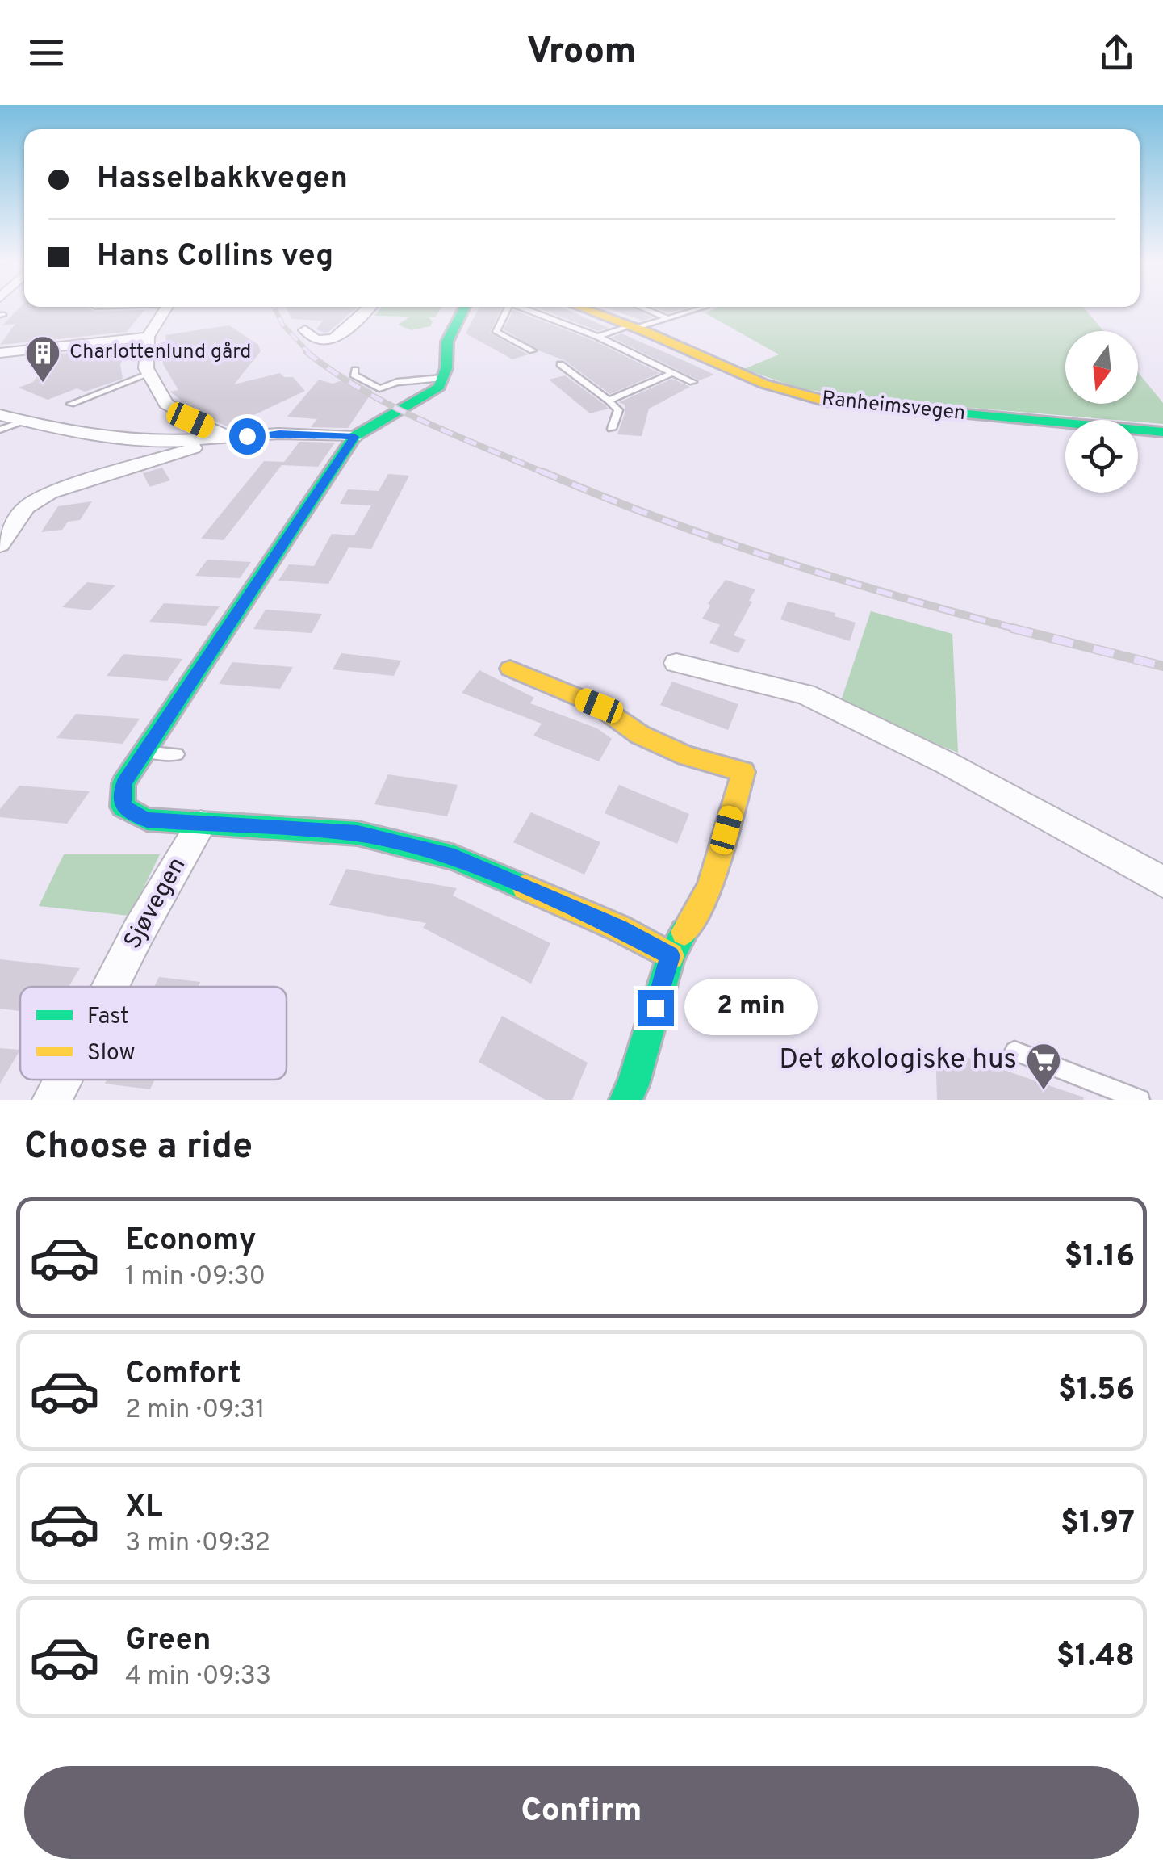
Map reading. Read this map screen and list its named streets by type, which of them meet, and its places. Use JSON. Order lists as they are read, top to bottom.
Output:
{
  "streets": {
    "street": ["Ranheimsvegen", "Sjøvegen"]
  },
  "places": {
    "building": ["Charlottenlund gård"],
    "supermarket": ["Det økologiske hus"]
  },
  "legend": ["Fast", "Slow"],
  "north": "bottom",
  "page": {
    "header": "Vroom",
    "banner": ["Hasselbakkvegen", "Hans Collins veg"],
    "bubble": "2 min",
    "heading": "Choose a ride",
    "list": [
      {
        "name": "Economy",
        "note": "1 min · 09:30",
        "value": "$1.16"
      },
      {
        "name": "Comfort",
        "note": "2 min · 09:31",
        "value": "$1.56"
      },
      {
        "name": "XL",
        "note": "3 min · 09:32",
        "value": "$1.97"
      },
      {
        "name": "Green",
        "note": "4 min · 09:33",
        "value": "$1.48"
      }
    ],
    "buttons": "Confirm"
  }
}
